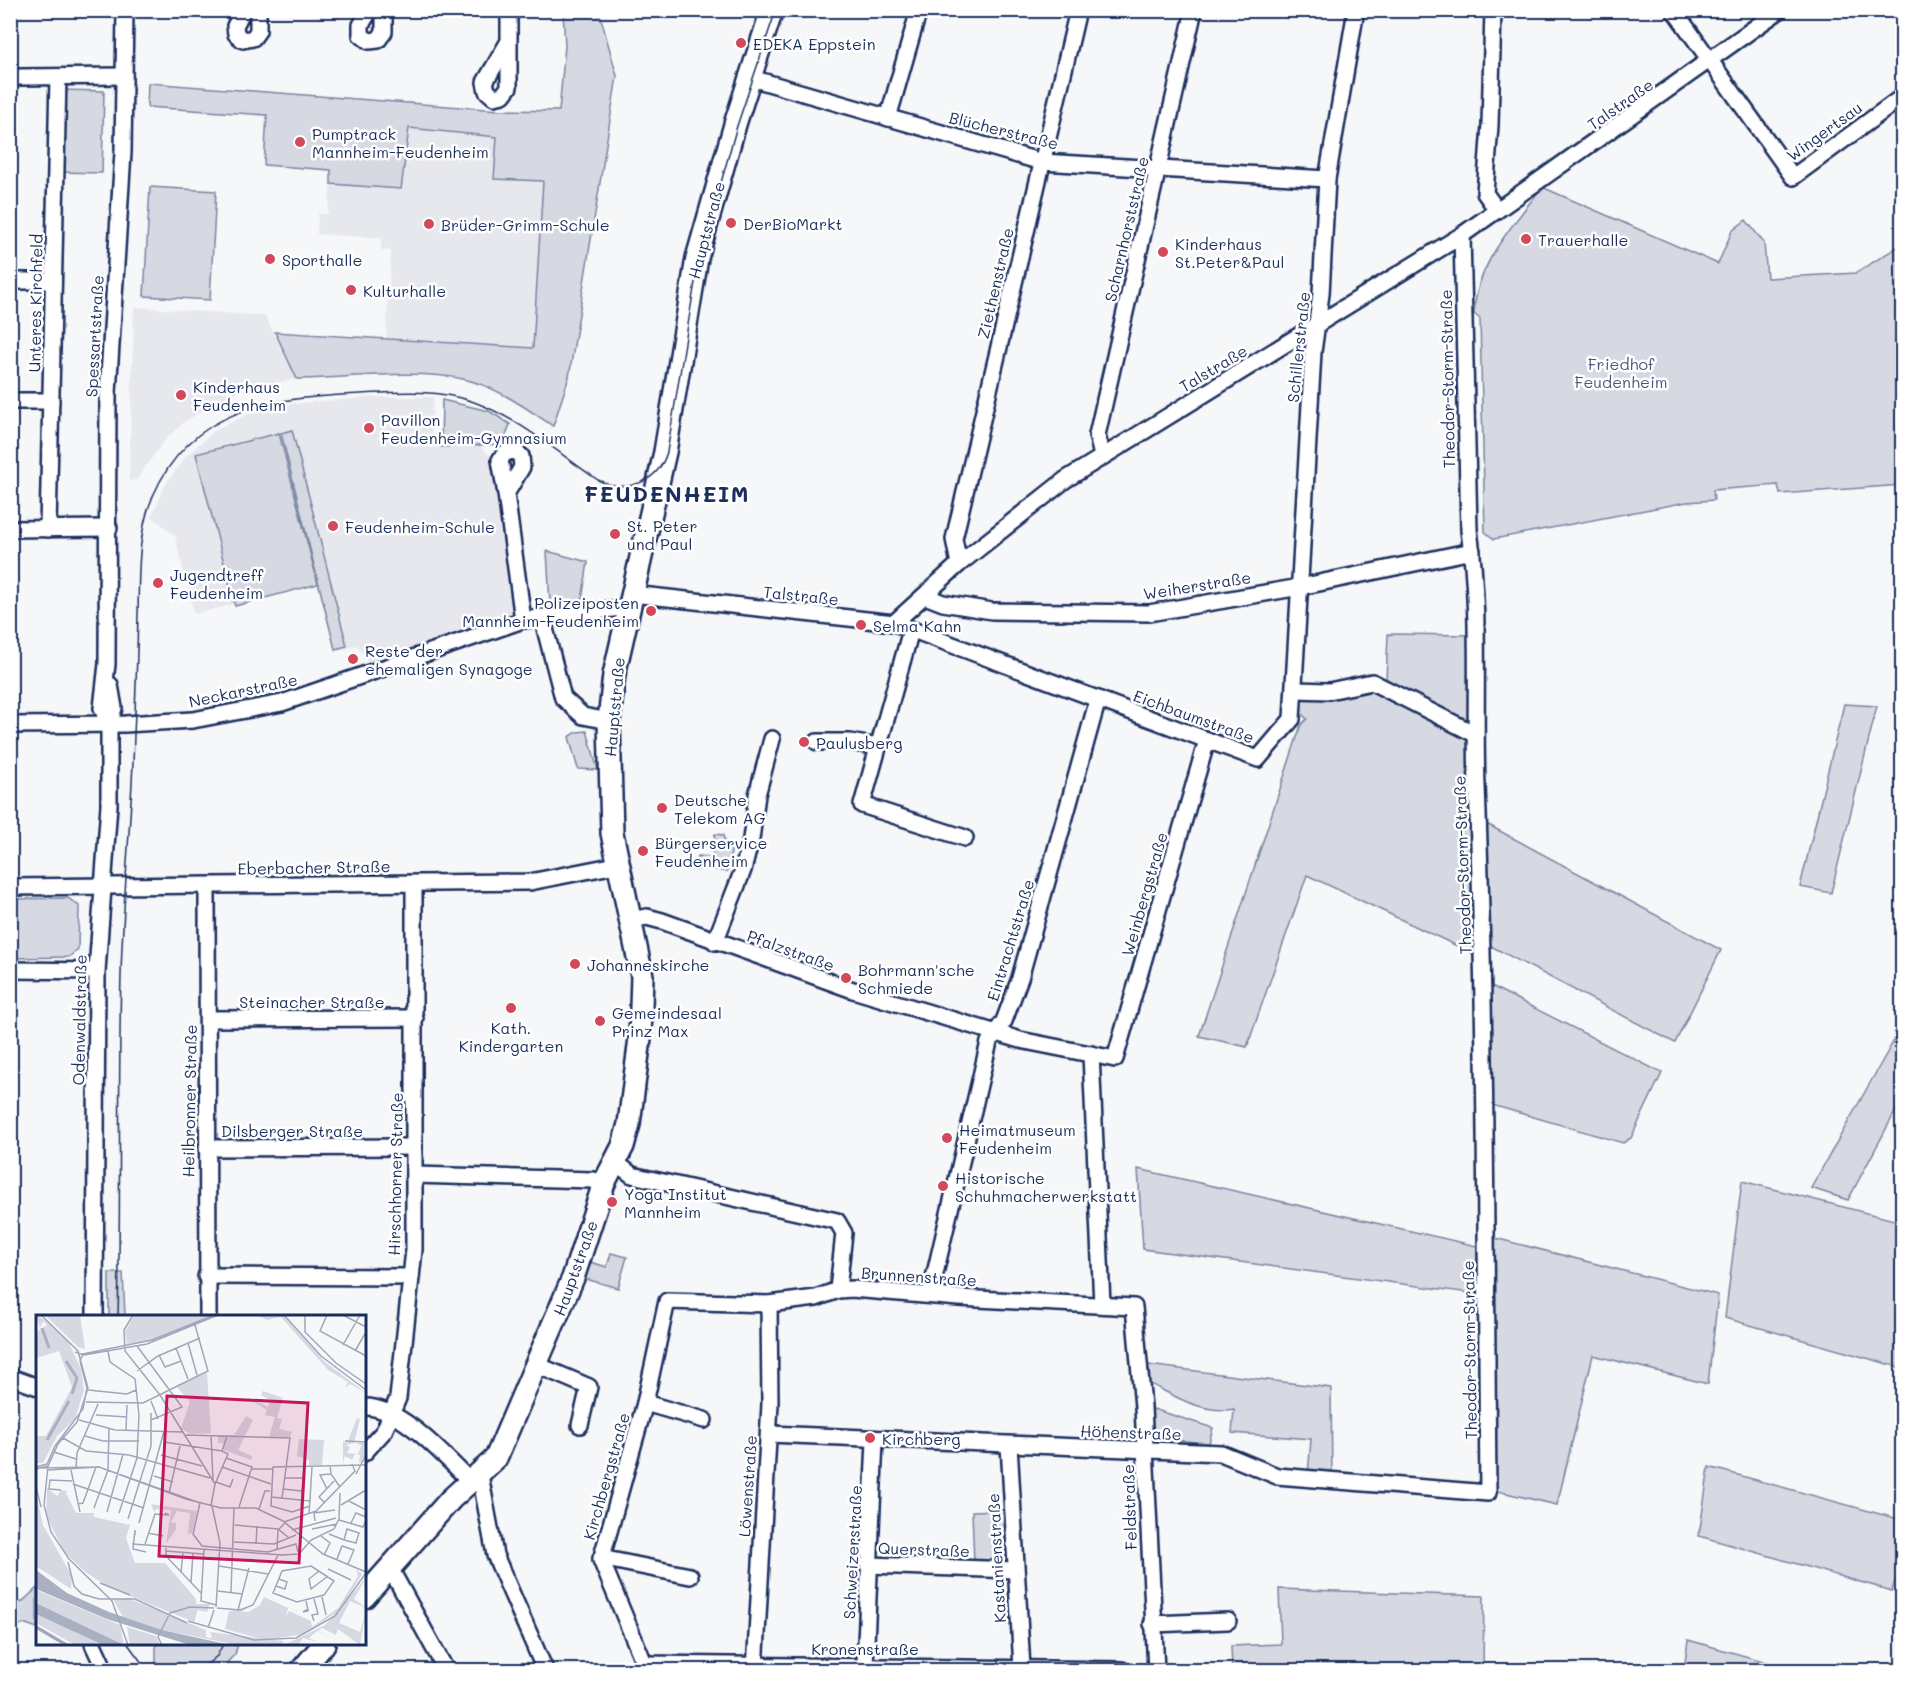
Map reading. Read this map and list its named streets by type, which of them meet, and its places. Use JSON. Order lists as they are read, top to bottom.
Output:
{
  "streets": {
    "street": [
      "Talstraße",
      "Blücherstraße",
      "Wingertsau",
      "Scharnhorststraße",
      "Hauptstraße",
      "Ziethenstraße",
      "Unteres Kirchfeld",
      "Spessartstraße",
      "Schillerstraße",
      "Theodor-Storm-Straße",
      "Weiherstraße",
      "Neckarstraße",
      "Eichbaumstraße",
      "Eberbacher Straße",
      "Weinbergstraße",
      "Eintrachtstraße",
      "Pfalzstraße",
      "Steinacher Straße",
      "Odenwaldstraße",
      "Heilbronner Straße",
      "Dilsberger Straße",
      "Hirschhorner Straße",
      "Brunnenstraße",
      "Höhenstraße",
      "Kirchbergstraße",
      "Löwenstraße",
      "Feldstraße",
      "Querstraße",
      "Schweizerstraße",
      "Kastanienstraße",
      "Kronenstraße"
    ]
  },
  "crossings": [
    ["Talstraße", "Wingertsau"],
    ["Talstraße", "Scharnhorststraße"],
    ["Talstraße", "Hauptstraße"],
    ["Talstraße", "Ziethenstraße"],
    ["Talstraße", "Schillerstraße"],
    ["Talstraße", "Theodor-Storm-Straße"],
    ["Talstraße", "Weiherstraße"],
    ["Talstraße", "Neckarstraße"],
    ["Talstraße", "Eichbaumstraße"],
    ["Blücherstraße", "Scharnhorststraße"],
    ["Blücherstraße", "Hauptstraße"],
    ["Blücherstraße", "Ziethenstraße"],
    ["Blücherstraße", "Schillerstraße"],
    ["Hauptstraße", "Neckarstraße"],
    ["Hauptstraße", "Eberbacher Straße"],
    ["Hauptstraße", "Pfalzstraße"],
    ["Spessartstraße", "Neckarstraße"],
    ["Spessartstraße", "Odenwaldstraße"],
    ["Schillerstraße", "Weiherstraße"],
    ["Schillerstraße", "Eichbaumstraße"],
    ["Theodor-Storm-Straße", "Weiherstraße"],
    ["Theodor-Storm-Straße", "Höhenstraße"],
    ["Neckarstraße", "Odenwaldstraße"],
    ["Eichbaumstraße", "Weinbergstraße"],
    ["Eichbaumstraße", "Eintrachtstraße"],
    ["Eberbacher Straße", "Odenwaldstraße"],
    ["Eberbacher Straße", "Heilbronner Straße"],
    ["Eberbacher Straße", "Hirschhorner Straße"],
    ["Weinbergstraße", "Pfalzstraße"],
    ["Eintrachtstraße", "Pfalzstraße"],
    ["Eintrachtstraße", "Brunnenstraße"],
    ["Steinacher Straße", "Heilbronner Straße"],
    ["Steinacher Straße", "Hirschhorner Straße"],
    ["Heilbronner Straße", "Dilsberger Straße"],
    ["Dilsberger Straße", "Hirschhorner Straße"],
    ["Brunnenstraße", "Kirchbergstraße"],
    ["Brunnenstraße", "Löwenstraße"],
    ["Brunnenstraße", "Feldstraße"],
    ["Höhenstraße", "Löwenstraße"],
    ["Höhenstraße", "Feldstraße"],
    ["Höhenstraße", "Schweizerstraße"],
    ["Höhenstraße", "Kastanienstraße"],
    ["Kirchbergstraße", "Kronenstraße"],
    ["Löwenstraße", "Kronenstraße"],
    ["Querstraße", "Schweizerstraße"],
    ["Querstraße", "Kastanienstraße"],
    ["Schweizerstraße", "Kronenstraße"],
    ["Kastanienstraße", "Kronenstraße"]
  ],
  "districts": ["FEUDENHEIM"],
  "parks": ["Friedhof Feudenheim"],
  "places": [
    "EDEKA Eppstein",
    "Pumptrack Mannheim-Feudenheim",
    "DerBioMarkt",
    "Brüder-Grimm-Schule",
    "Trauerhalle",
    "Kinderhaus St.Peter&Paul",
    "Sporthalle",
    "Kulturhalle",
    "Kinderhaus Feudenheim",
    "Pavillon Feudenheim-Gymnasium",
    "Feudenheim-Schule",
    "St. Peter und Paul",
    "Jugendtreff Feudenheim",
    "Polizeiposten Mannheim-Feudenheim",
    "Selma Kahn",
    "Reste der ehemaligen Synagoge",
    "Paulusberg",
    "Deutsche Telekom AG",
    "Bürgerservice Feudenheim",
    "Johanneskirche",
    "Bohrmann'sche Schmiede",
    "Kath. Kindergarten",
    "Gemeindesaal Prinz Max",
    "Heimatmuseum Feudenheim",
    "Historische Schuhmacherwerkstatt",
    "Yoga Institut Mannheim",
    "Kirchberg"
  ]
}
